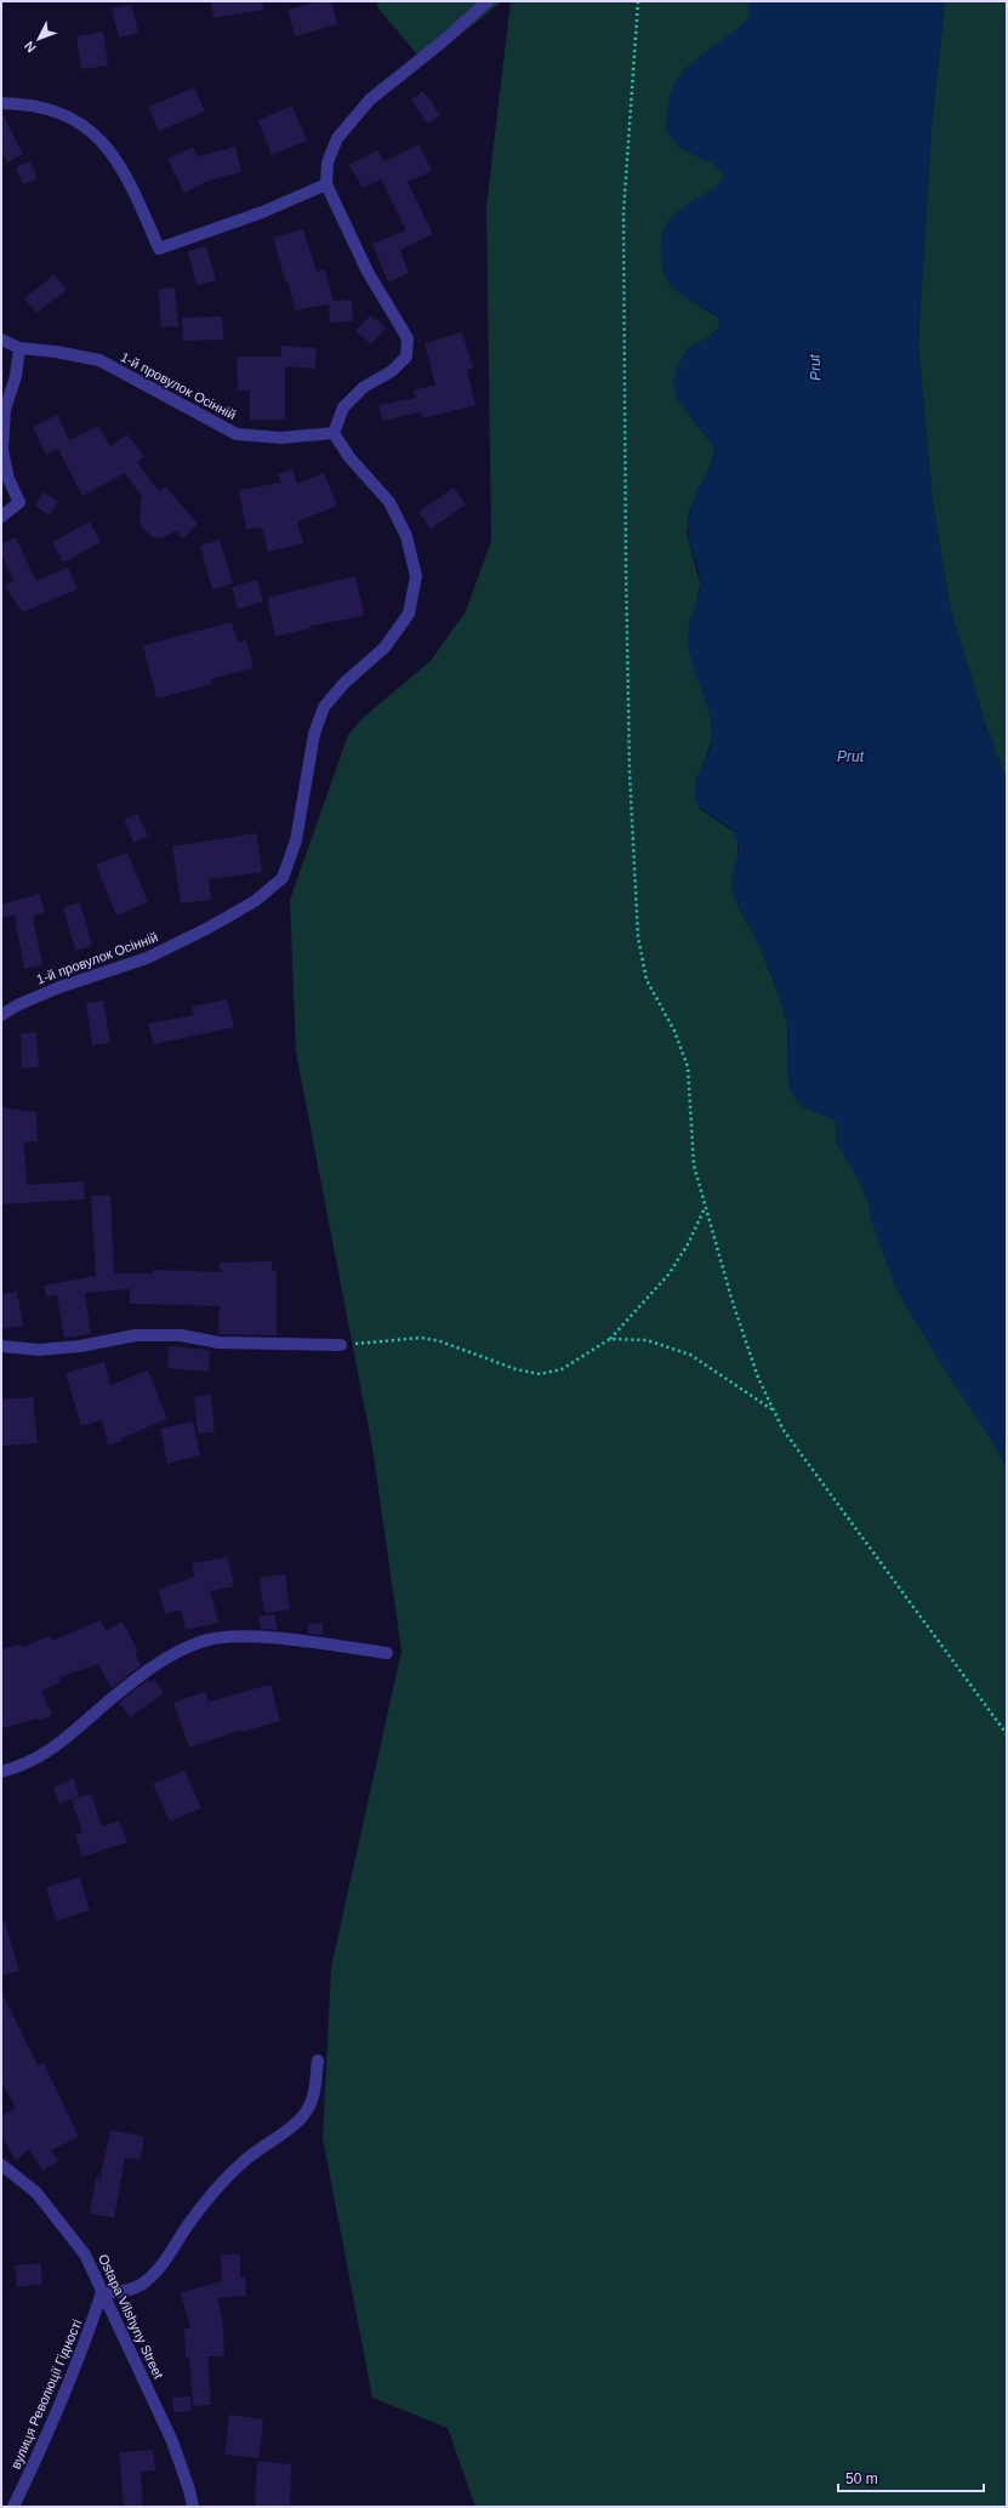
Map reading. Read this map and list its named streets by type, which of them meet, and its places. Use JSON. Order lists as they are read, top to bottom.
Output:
{
  "streets": {
    "street": ["1-й провулок Осінній", "Ostapa Vilshyny Street", "вулиця Революції Гідності"]
  },
  "crossings": [
    ["Ostapa Vilshyny Street", "вулиця Революції Гідності"]
  ],
  "water": ["Prut"],
  "scale_bar": "50 m",
  "north": "bottom left"
}
